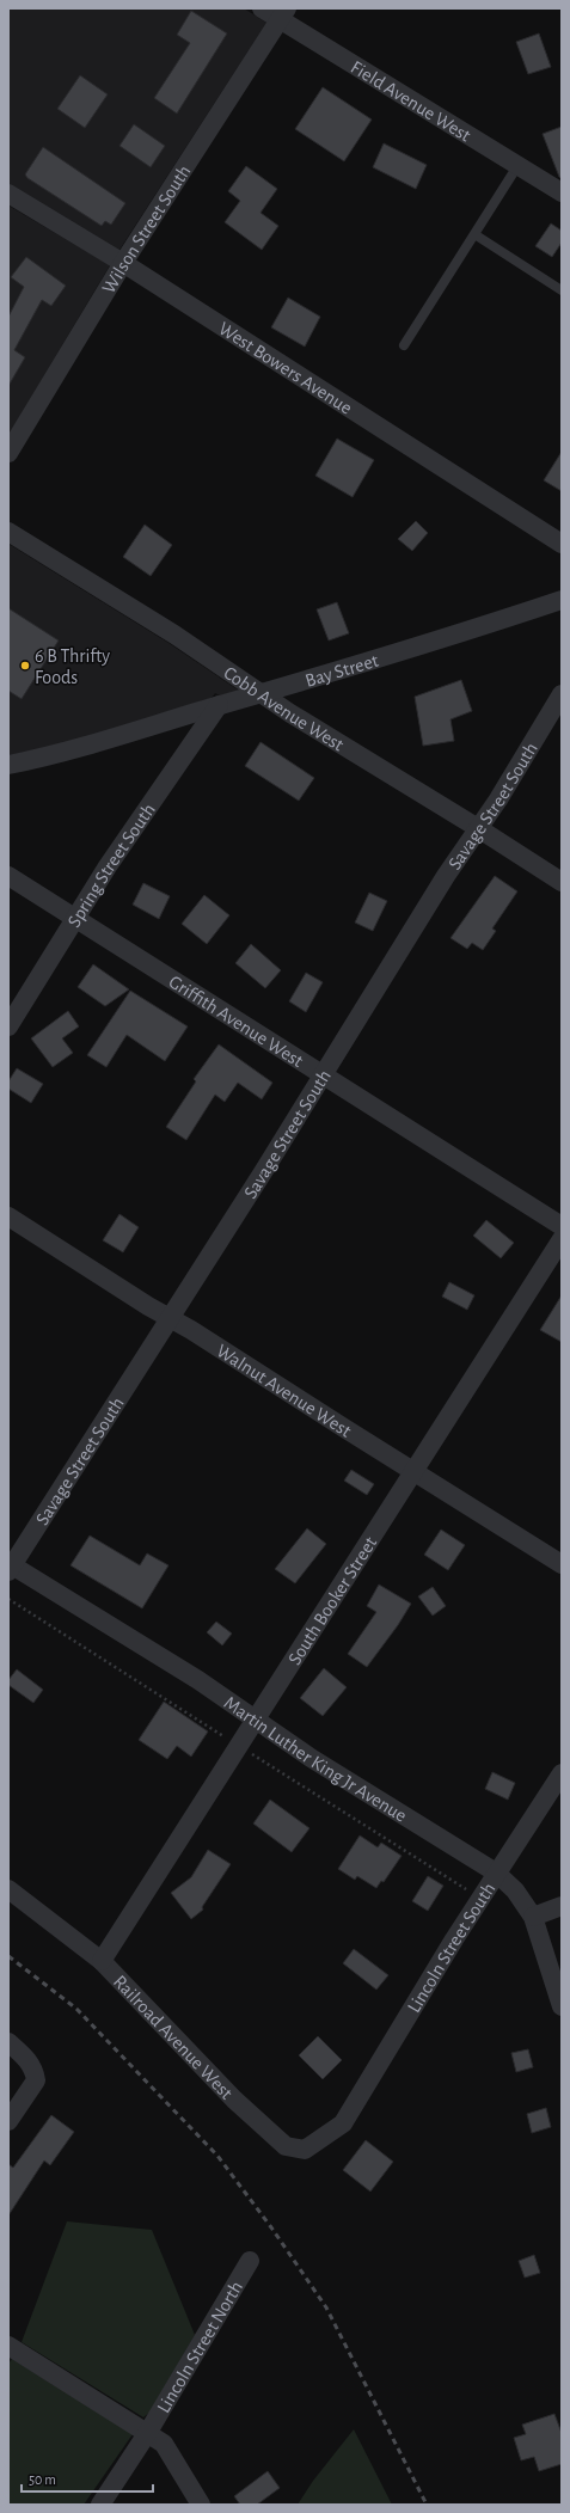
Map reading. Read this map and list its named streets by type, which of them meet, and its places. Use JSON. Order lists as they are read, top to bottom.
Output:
{
  "streets": {
    "street": [
      "Field Avenue West",
      "Wilson Street South",
      "West Bowers Avenue",
      "Bay Street",
      "Cobb Avenue West",
      "Savage Street South",
      "Spring Street South",
      "Griffith Avenue West",
      "Walnut Avenue West",
      "South Booker Street",
      "Martin Luther King Jr Avenue",
      "Lincoln Street South",
      "Railroad Avenue West",
      "Lincoln Street North"
    ]
  },
  "crossings": [
    ["Field Avenue West", "Wilson Street South"],
    ["Wilson Street South", "West Bowers Avenue"],
    ["Bay Street", "Cobb Avenue West"],
    ["Bay Street", "Spring Street South"],
    ["Cobb Avenue West", "Savage Street South"],
    ["Savage Street South", "Griffith Avenue West"],
    ["Savage Street South", "Walnut Avenue West"],
    ["Savage Street South", "Martin Luther King Jr Avenue"],
    ["Spring Street South", "Griffith Avenue West"],
    ["Walnut Avenue West", "South Booker Street"],
    ["South Booker Street", "Martin Luther King Jr Avenue"],
    ["South Booker Street", "Railroad Avenue West"],
    ["Martin Luther King Jr Avenue", "Lincoln Street South"],
    ["Lincoln Street South", "Railroad Avenue West"]
  ],
  "places": ["6 B Thrifty Foods"],
  "scale_bar": "50 m"
}
